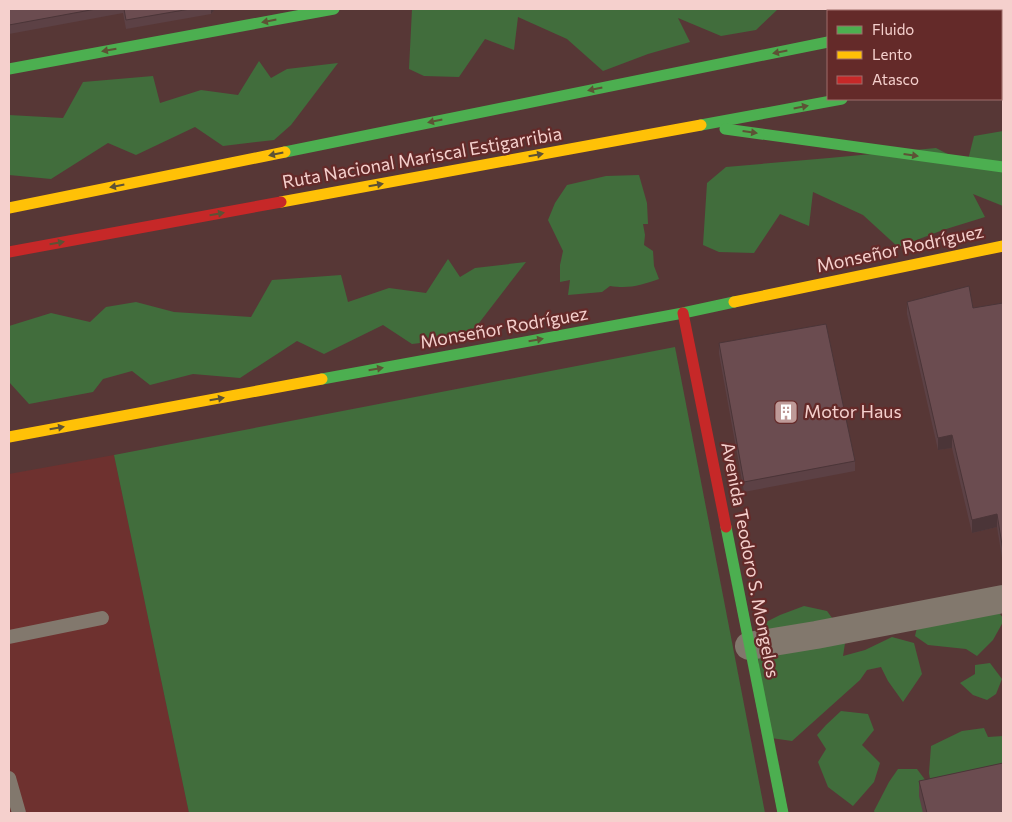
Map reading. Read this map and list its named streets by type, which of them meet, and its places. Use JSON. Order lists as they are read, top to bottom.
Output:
{
  "streets": {
    "main road": ["Ruta Nacional Mariscal Estigarribia", "Monseñor Rodríguez", "Avenida Teodoro S. Mongelos"]
  },
  "crossings": [
    ["Monseñor Rodríguez", "Avenida Teodoro S. Mongelos"]
  ],
  "one_way": ["Monseñor Rodríguez"],
  "places": {
    "building": ["Motor Haus"]
  },
  "legend": ["Fluido", "Lento", "Atasco"]
}
